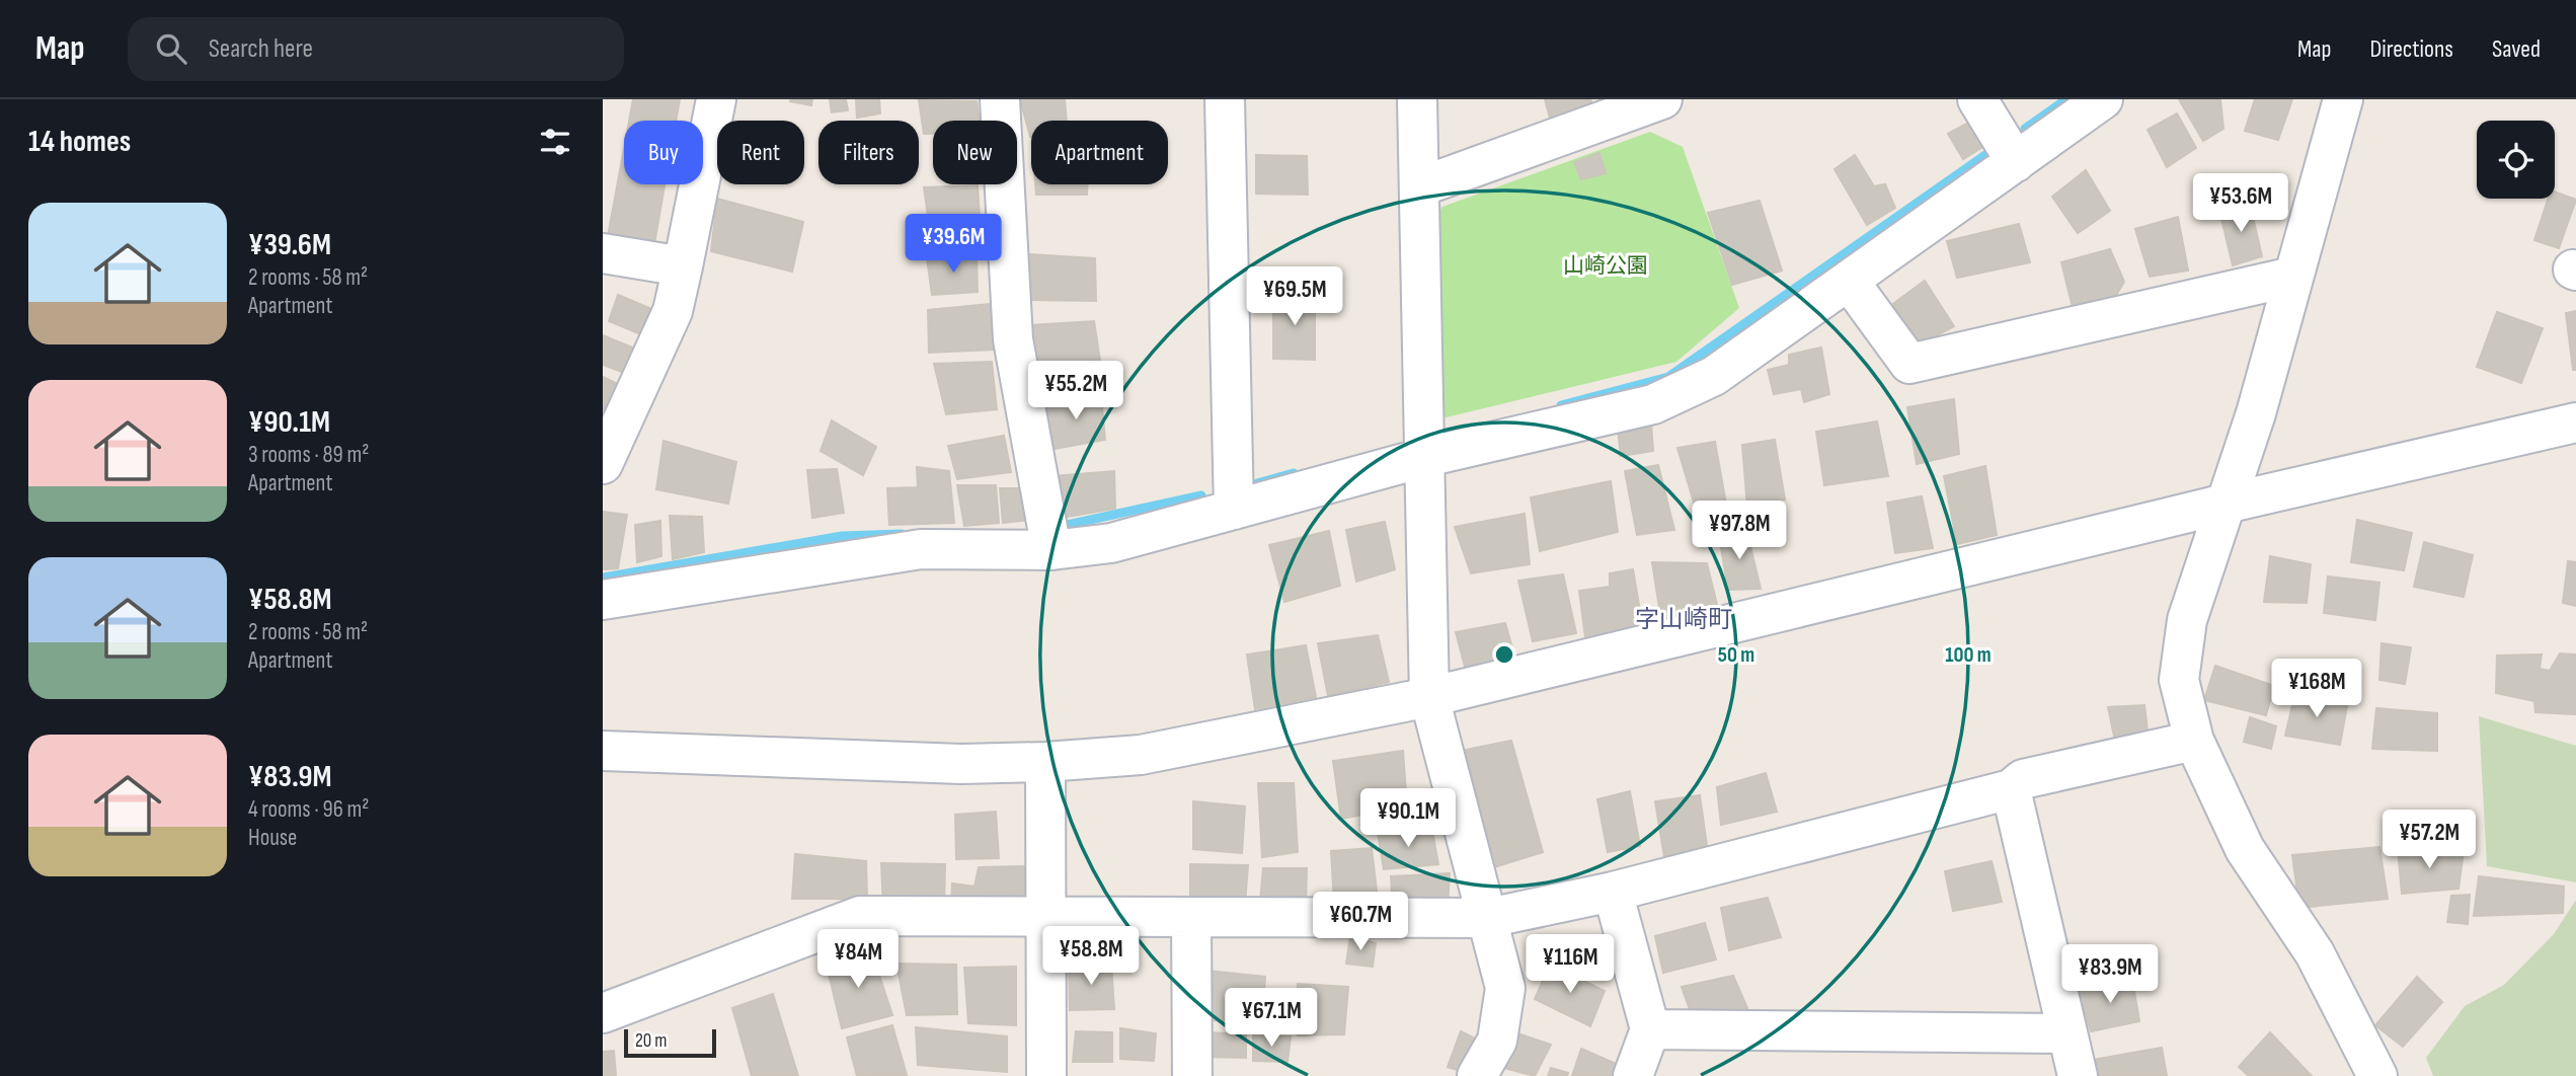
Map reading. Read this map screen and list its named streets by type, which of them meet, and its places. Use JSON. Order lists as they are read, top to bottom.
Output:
{
  "districts": ["字山崎町"],
  "parks": ["山崎公園"],
  "scale_bar": "20 m",
  "page": {
    "header": "Map",
    "search": "Search here",
    "nav": ["Map", "Directions", "Saved"],
    "heading": "14 homes",
    "chip": [
      "Buy",
      "Rent",
      "Filters",
      "New",
      "Apartment"
    ],
    "price": [
      "¥53.6M",
      "¥39.6M",
      "¥69.5M",
      "¥55.2M",
      "¥97.8M",
      "¥168M",
      "¥90.1M",
      "¥57.2M",
      "¥60.7M",
      "¥58.8M",
      "¥84M",
      "¥116M",
      "¥83.9M",
      "¥67.1M"
    ],
    "list": [
      {
        "name": "¥39.6M",
        "note": "2 rooms · 58 m² · Apartment"
      },
      {
        "name": "¥90.1M",
        "note": "3 rooms · 89 m² · Apartment"
      },
      {
        "name": "¥58.8M",
        "note": "2 rooms · 58 m² · Apartment"
      },
      {
        "name": "¥83.9M",
        "note": "4 rooms · 96 m² · House"
      }
    ],
    "scale": "20 m"
  },
  "rings": ["50 m", "100 m"]
}
